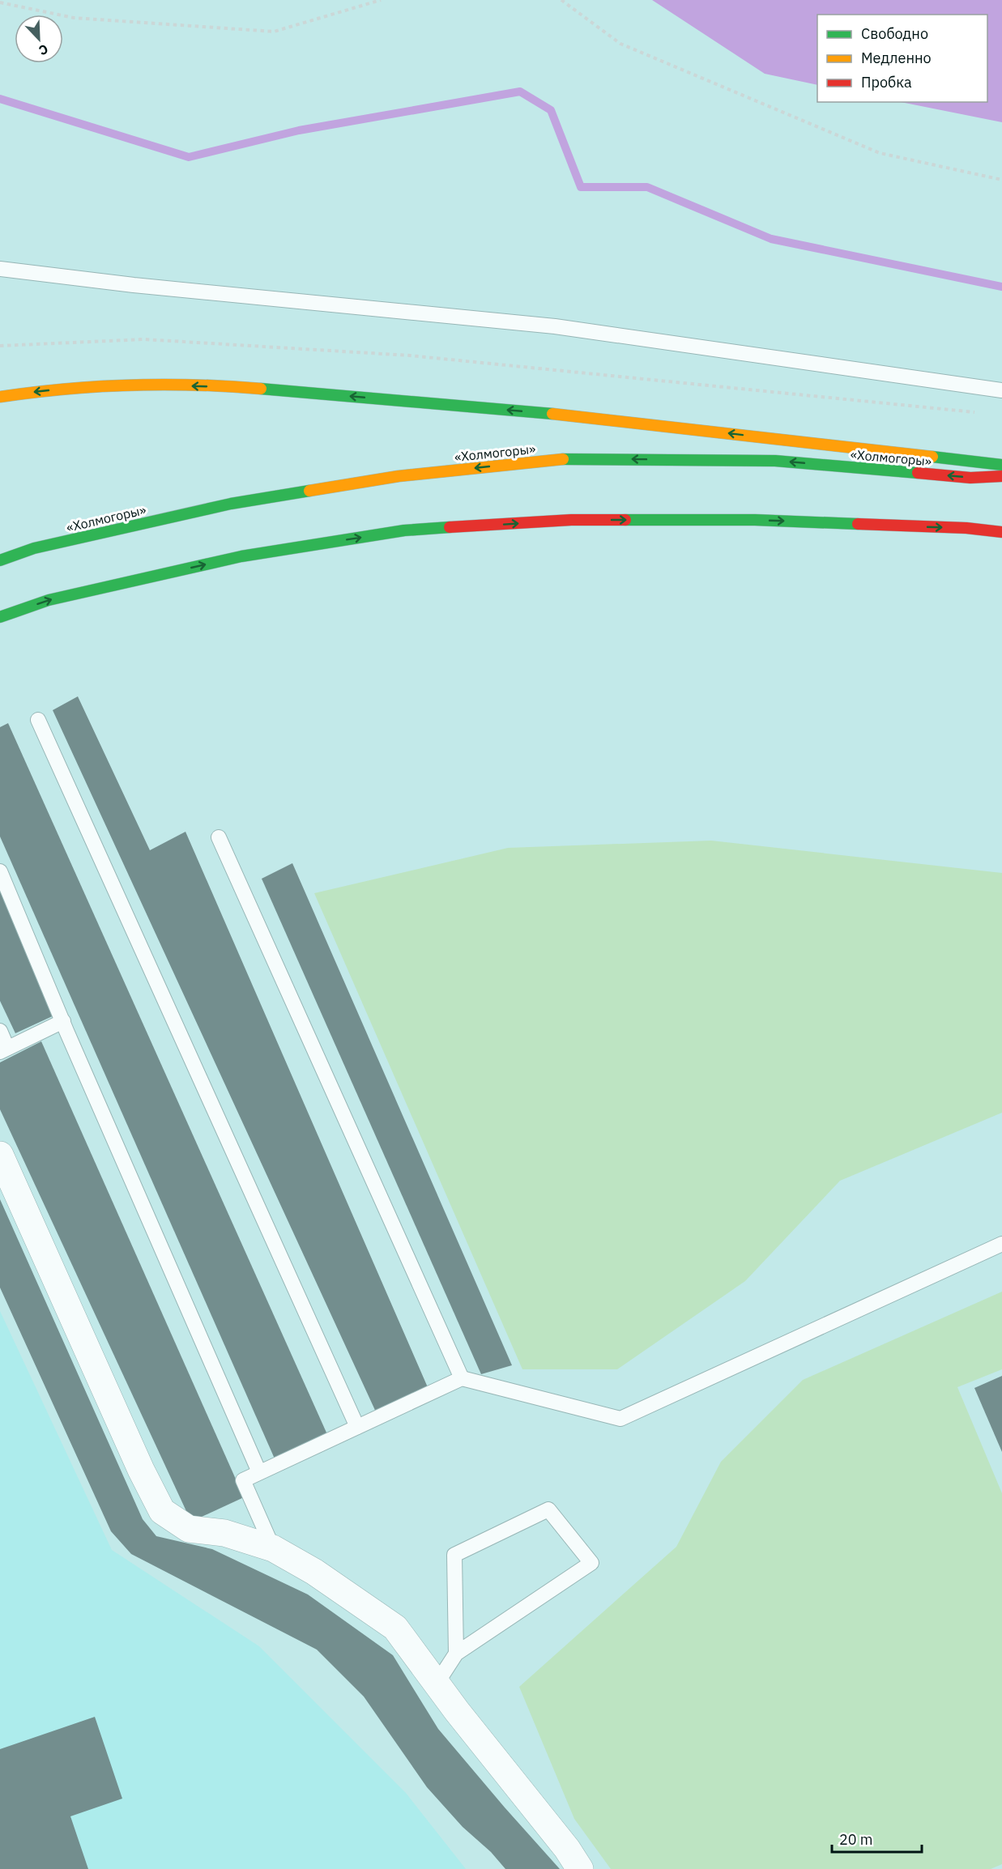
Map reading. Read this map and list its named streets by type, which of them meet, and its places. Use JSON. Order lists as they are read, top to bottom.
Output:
{
  "streets": {
    "main road": ["«Холмогоры»"]
  },
  "legend": ["Свободно", "Медленно", "Пробка"],
  "scale_bar": "20 m",
  "north": "bottom right"
}
